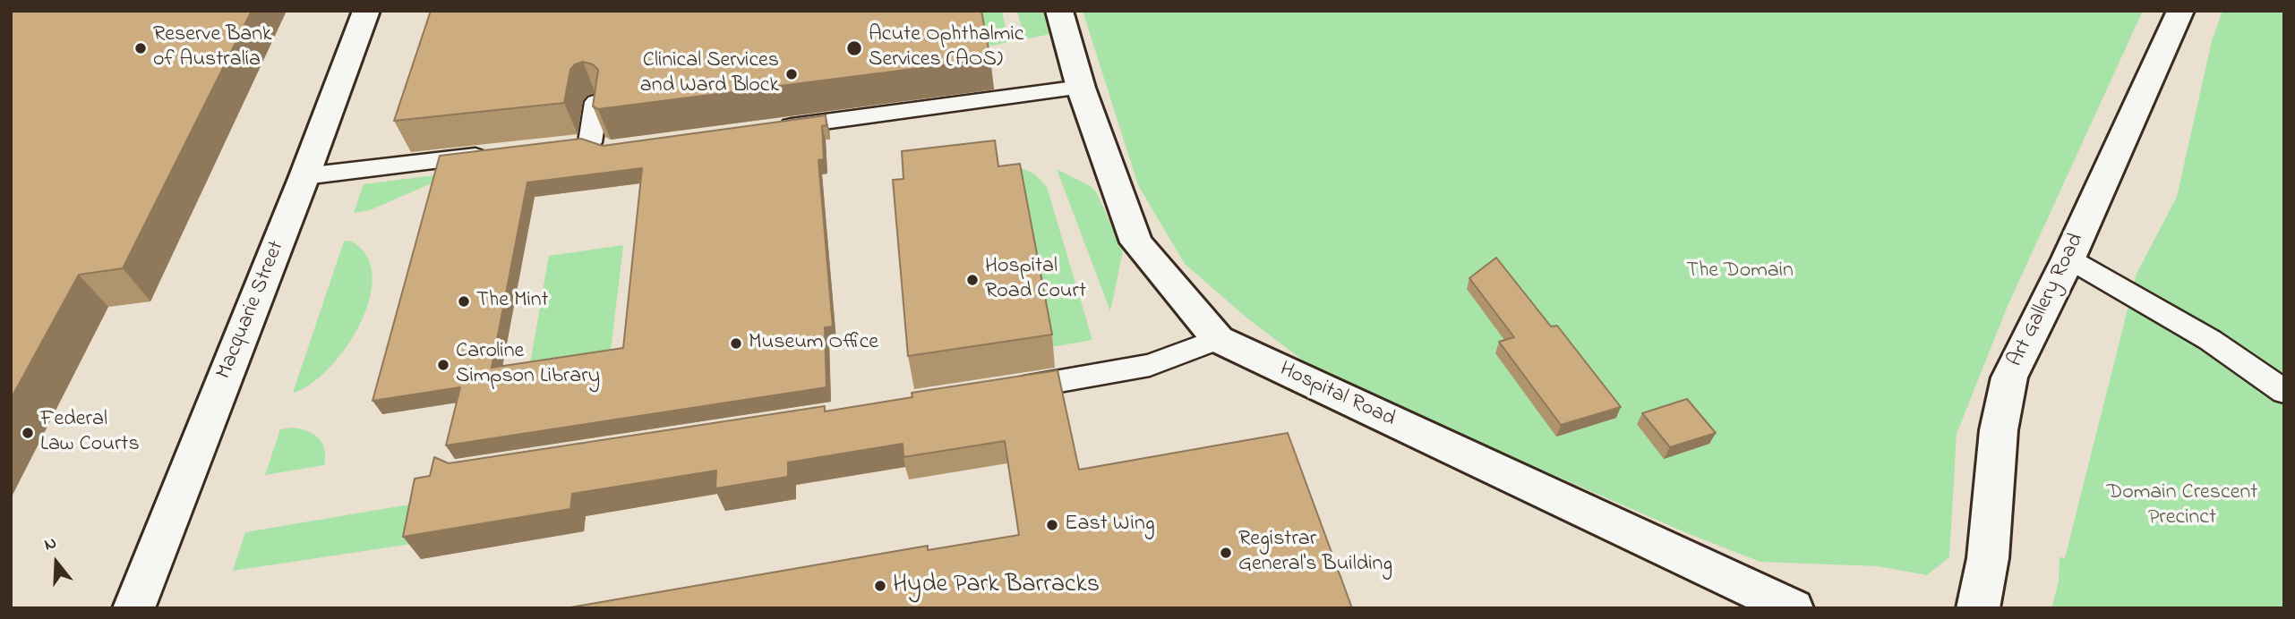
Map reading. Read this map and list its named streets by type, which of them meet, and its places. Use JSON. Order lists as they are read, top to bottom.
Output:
{
  "streets": {
    "street": ["Art Gallery Road", "Macquarie Street", "Hospital Road"]
  },
  "parks": ["The Domain", "Domain Crescent Precinct"],
  "places": [
    "Reserve Bank of Australia",
    "Acute Ophthalmic Services (AOS)",
    "Clinical Services and Ward Block",
    "Hospital Road Court",
    "The Mint",
    "Museum Office",
    "Caroline Simpson Library",
    "Federal Law Courts",
    "East Wing",
    "Registrar General's Building",
    "Hyde Park Barracks"
  ],
  "north": "top"
}
